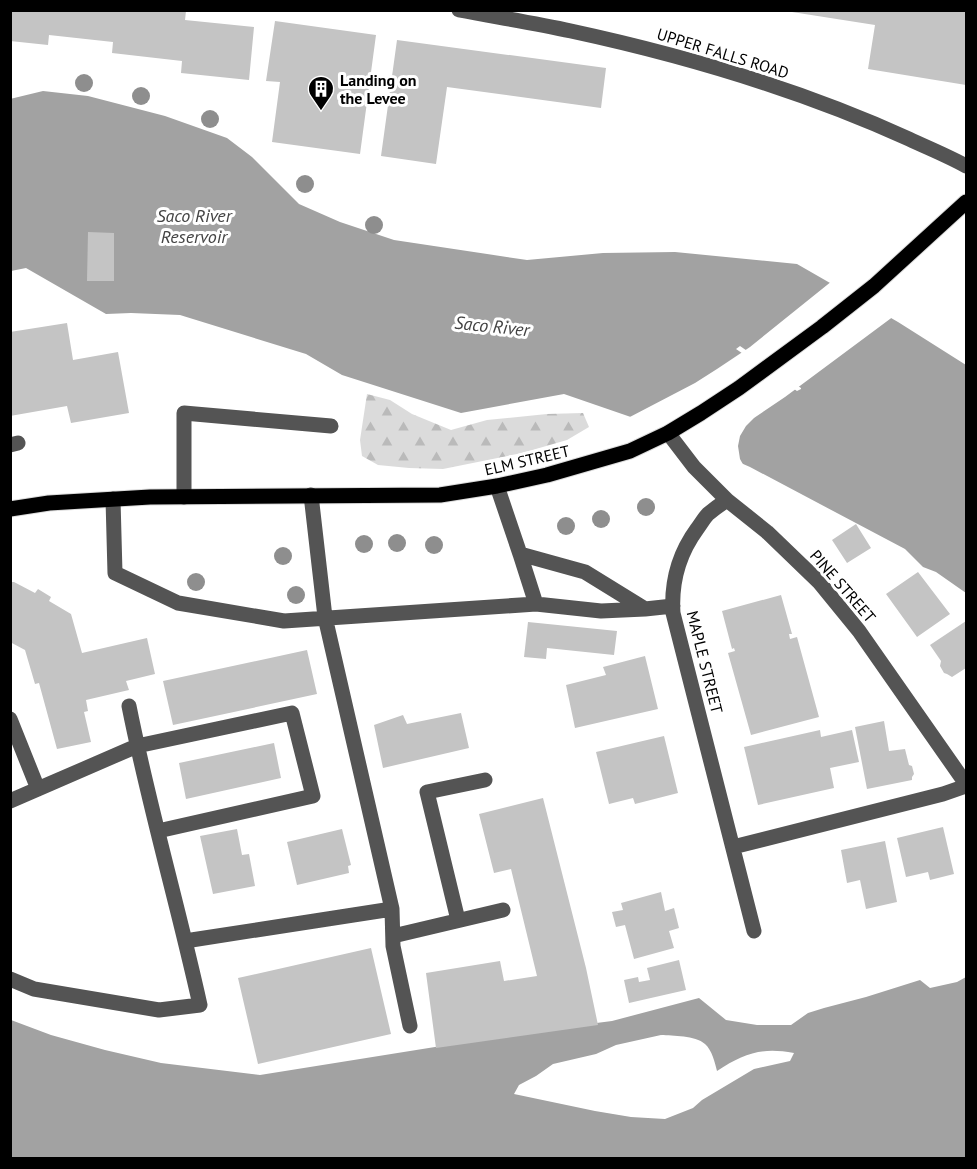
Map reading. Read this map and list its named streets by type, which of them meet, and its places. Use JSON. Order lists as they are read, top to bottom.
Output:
{
  "streets": {
    "main road": ["ELM STREET"],
    "street": ["UPPER FALLS ROAD", "PINE STREET", "MAPLE STREET"]
  },
  "crossings": [
    ["ELM STREET", "PINE STREET"],
    ["PINE STREET", "MAPLE STREET"]
  ],
  "water": ["Saco River Reservoir", "Saco River"],
  "places": {
    "building": ["Landing on the Levee"]
  }
}
